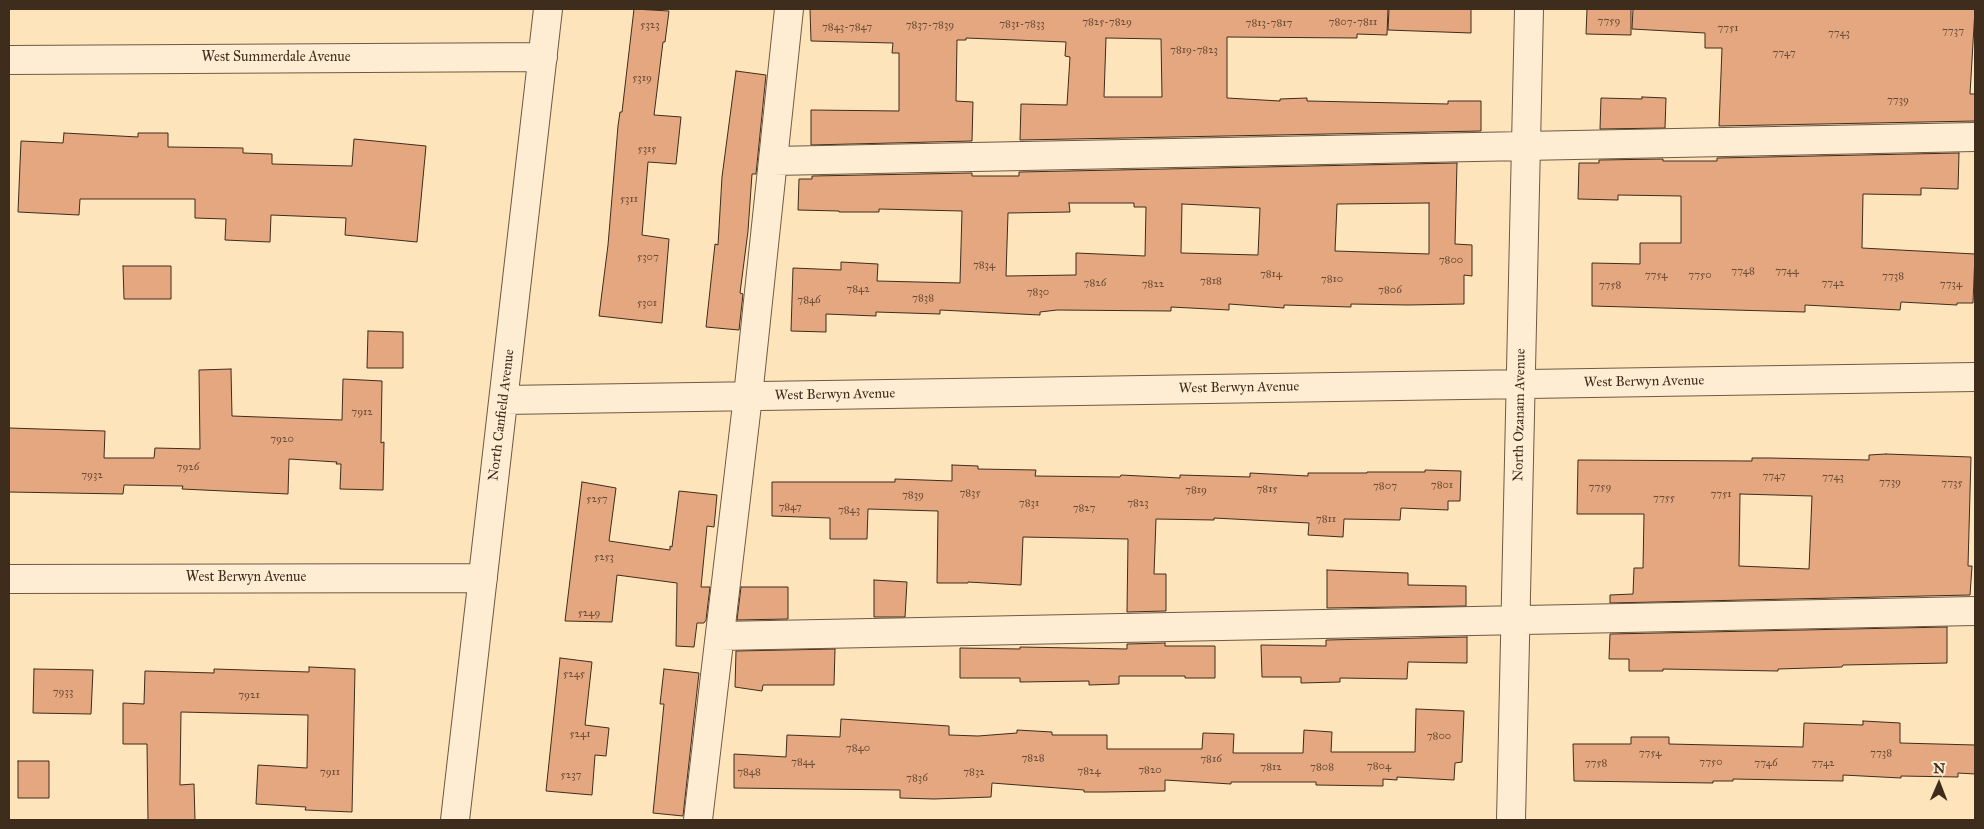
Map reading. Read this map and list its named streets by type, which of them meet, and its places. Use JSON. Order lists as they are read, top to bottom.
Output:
{
  "streets": {
    "street": [
      "West Summerdale Avenue",
      "West Berwyn Avenue",
      "North Canfield Avenue",
      "North Ozanam Avenue"
    ]
  },
  "crossings": [
    ["West Summerdale Avenue", "North Canfield Avenue"],
    ["West Berwyn Avenue", "North Canfield Avenue"],
    ["West Berwyn Avenue", "North Ozanam Avenue"]
  ],
  "house_numbers": [
    "7759",
    "7825-7829",
    "7807-7811",
    "7813-7817",
    "7831-7833",
    "5323",
    "7837-7839",
    "7843-7847",
    "7751",
    "7737",
    "7743",
    "7819-7823",
    "7747",
    "5319",
    "7739",
    "5315",
    "5311",
    "5307",
    "7800",
    "7834",
    "7748",
    "7744",
    "7814",
    "7754",
    "7750",
    "7738",
    "7810",
    "7818",
    "7826",
    "7742",
    "7822",
    "7734",
    "7758",
    "7842",
    "7806",
    "7830",
    "7838",
    "7846",
    "5301",
    "7912",
    "7920",
    "7926",
    "7932",
    "7747",
    "7743",
    "7739",
    "7735",
    "7801",
    "7807",
    "7759",
    "7815",
    "7819",
    "7835",
    "7751",
    "7839",
    "7755",
    "5257",
    "7831",
    "7823",
    "7847",
    "7827",
    "7843",
    "7811",
    "5253",
    "5249",
    "5245",
    "7933",
    "7921",
    "5241",
    "7800",
    "7840",
    "7754",
    "7738",
    "7828",
    "7816",
    "7844",
    "7750",
    "7758",
    "7746",
    "7742",
    "7804",
    "7812",
    "7808",
    "7820",
    "7824",
    "7911",
    "7848",
    "7832",
    "5237",
    "7836"
  ],
  "north": "top"
}
